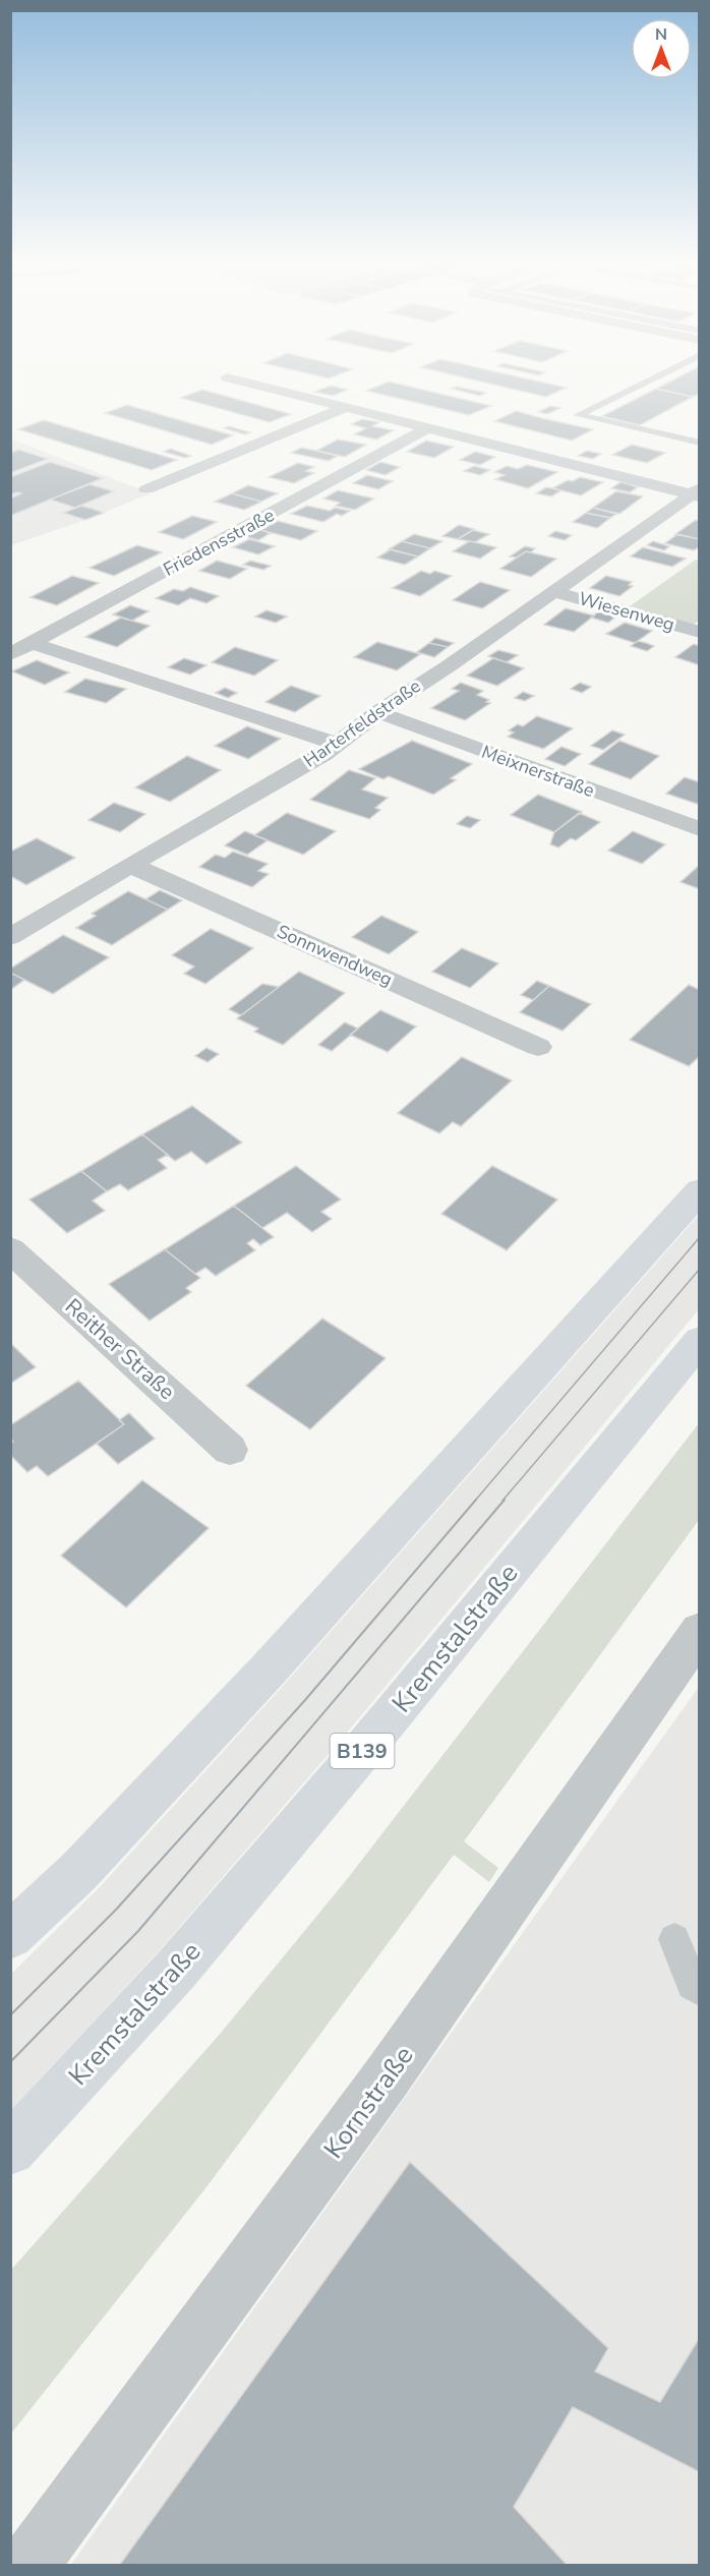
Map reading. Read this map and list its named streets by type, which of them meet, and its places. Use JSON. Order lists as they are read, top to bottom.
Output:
{
  "streets": {
    "main road": ["Kremstalstraße", "B139"],
    "street": [
      "Friedensstraße",
      "Wiesenweg",
      "Harterfeldstraße",
      "Meixnerstraße",
      "Sonnwendweg",
      "Reither Straße",
      "Kornstraße"
    ]
  },
  "crossings": [
    ["Wiesenweg", "Harterfeldstraße"],
    ["Harterfeldstraße", "Meixnerstraße"],
    ["Harterfeldstraße", "Sonnwendweg"]
  ],
  "north": "top"
}
